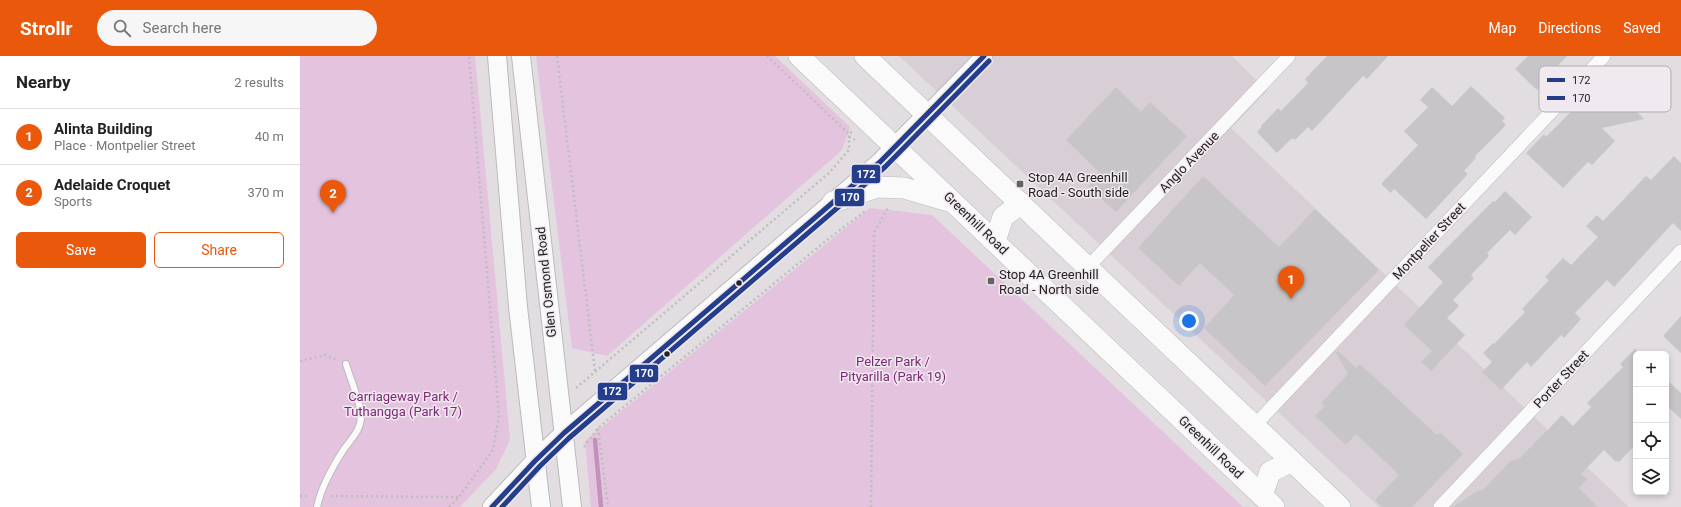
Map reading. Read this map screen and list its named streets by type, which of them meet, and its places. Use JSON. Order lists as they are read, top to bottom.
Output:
{
  "streets": {
    "highway": ["Greenhill Road"],
    "main road": ["Glen Osmond Road"],
    "street": ["Anglo Avenue", "Montpelier Street", "Porter Street"]
  },
  "parks": ["Pelzer Park / Pityarilla (Park 19)", "Carriageway Park / Tuthangga (Park 17)"],
  "places": {
    "transit": ["Stop 4A Greenhill Road - South side", "Stop 4A Greenhill Road - North side"]
  },
  "lines": ["transit line 172", "transit line 170"],
  "legend": ["172", "170"],
  "page": {
    "header": "Strollr",
    "search": "Search here",
    "nav": ["Map", "Directions", "Saved"],
    "heading": ["Nearby", "2 results"],
    "list": [
      {
        "mark": "1",
        "name": "Alinta Building",
        "note": "Place · Montpelier Street",
        "value": "40 m"
      },
      {
        "mark": "2",
        "name": "Adelaide Croquet",
        "note": "Sports",
        "value": "370 m"
      }
    ],
    "pins": ["2", "1"],
    "buttons": ["Save", "Share"],
    "map_buttons": ["+", "−"]
  }
}
